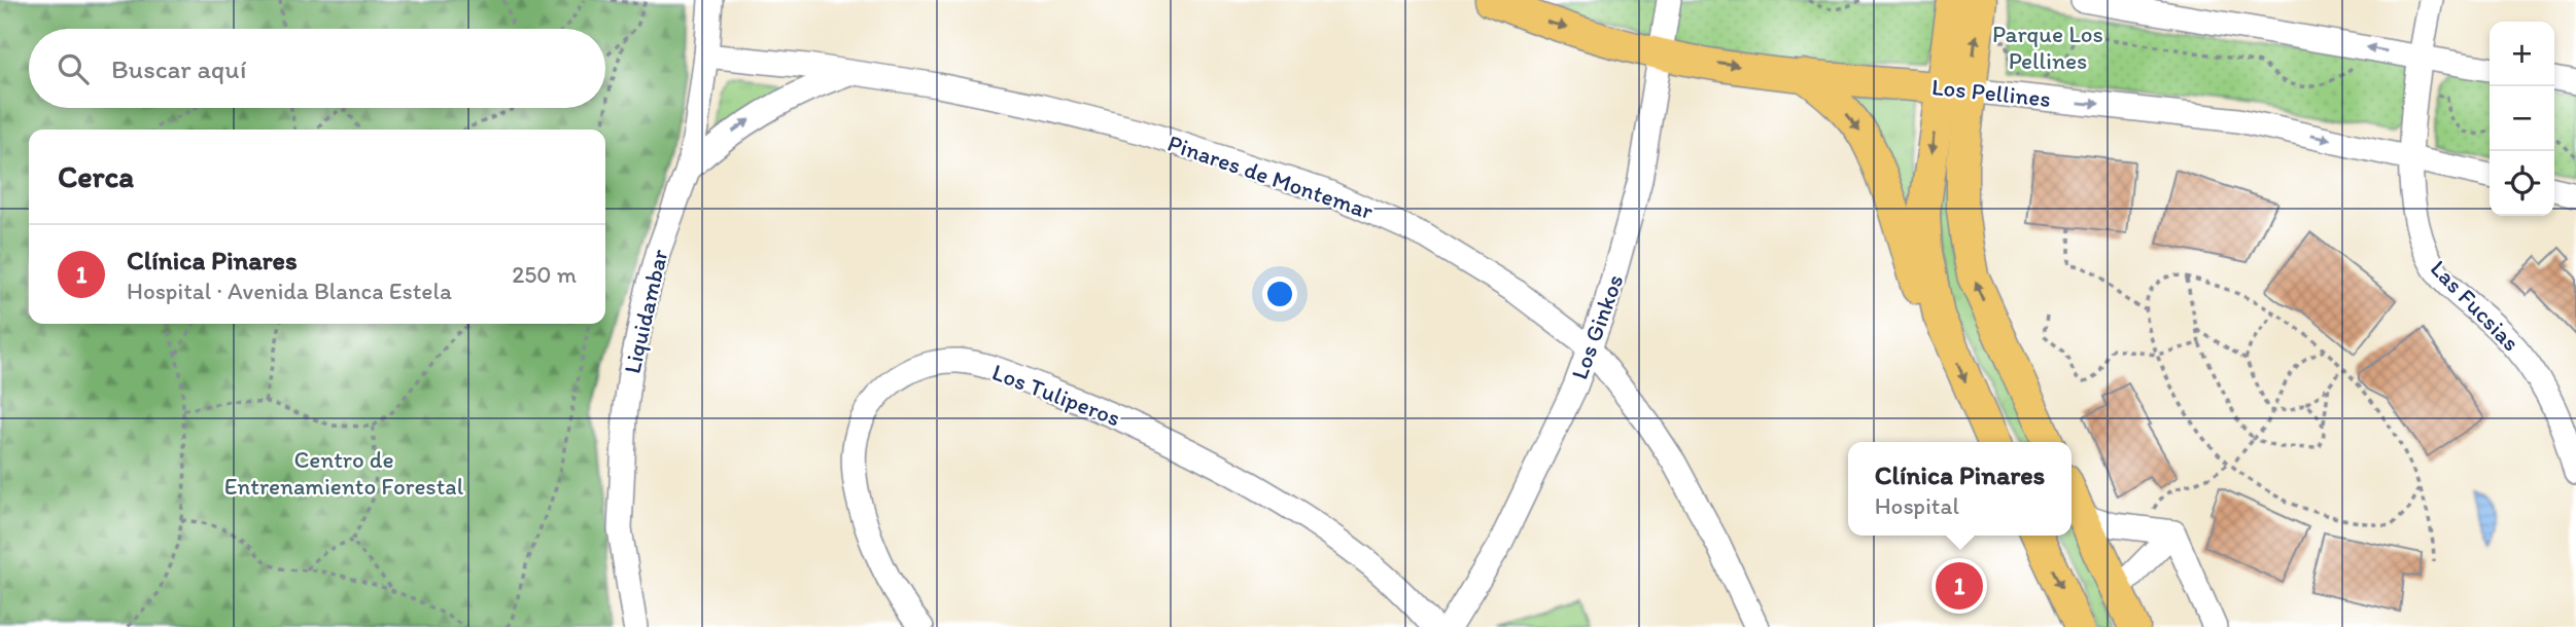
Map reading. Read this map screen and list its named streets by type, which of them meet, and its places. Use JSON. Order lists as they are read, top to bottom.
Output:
{
  "streets": {
    "main road": ["Los Pellines"],
    "street": [
      "Pinares de Montemar",
      "Las Fucsias",
      "Liquidambar",
      "Los Ginkos",
      "Los Tuliperos"
    ]
  },
  "crossings": [
    ["Los Pellines", "Las Fucsias"],
    ["Los Pellines", "Los Ginkos"],
    ["Pinares de Montemar", "Liquidambar"],
    ["Pinares de Montemar", "Los Ginkos"]
  ],
  "one_way": ["Los Pellines"],
  "parks": ["Parque Los Pellines", "Centro de Entrenamiento Forestal"],
  "page": {
    "map_buttons": ["+", "−"],
    "search": "Buscar aquí",
    "heading": "Cerca",
    "list": [
      {
        "mark": "1",
        "name": "Clínica Pinares",
        "note": "Hospital · Avenida Blanca Estela",
        "value": "250 m"
      }
    ],
    "popup": ["Clínica Pinares", "Hospital"],
    "pins": "1"
  }
}
